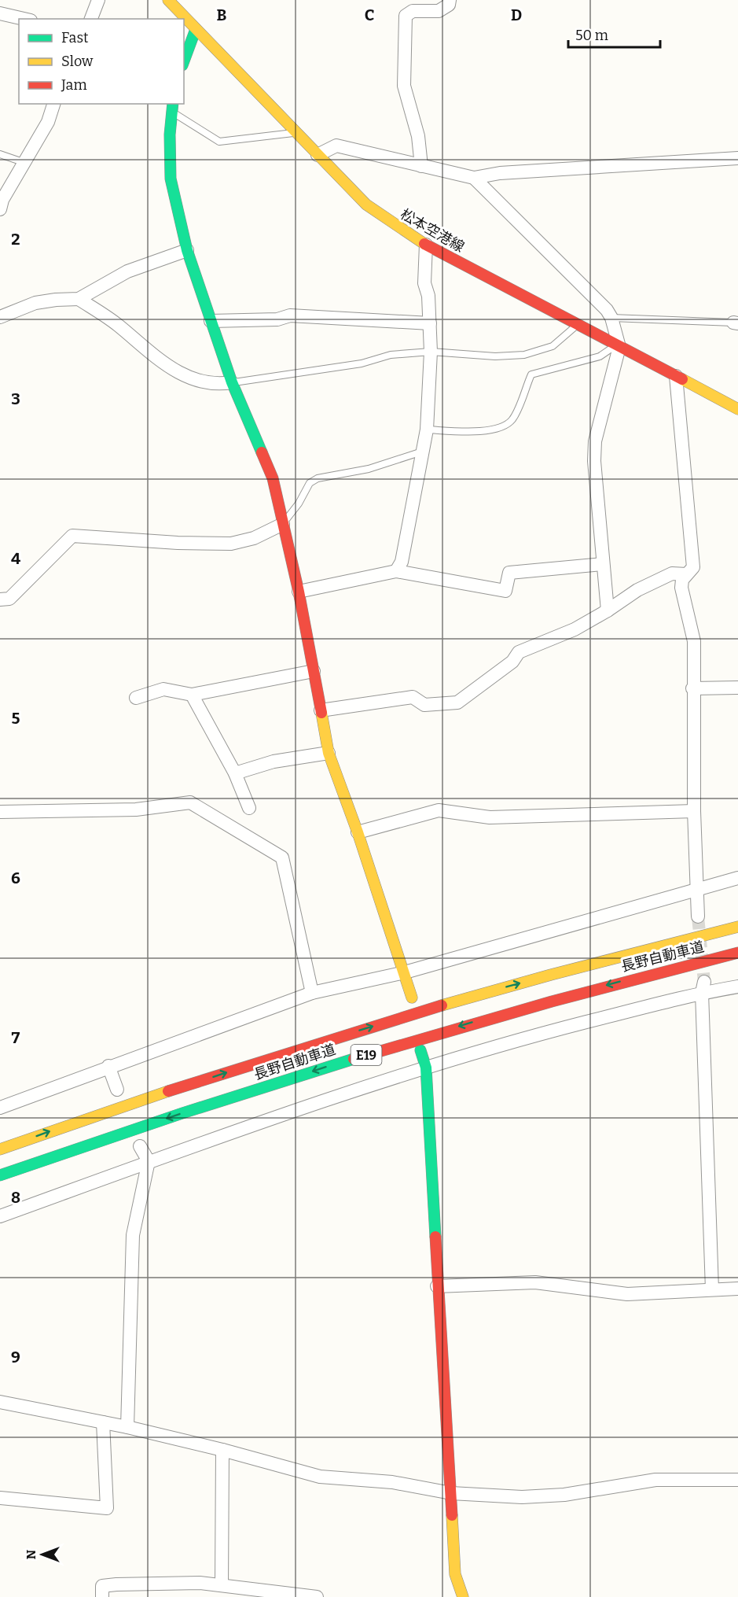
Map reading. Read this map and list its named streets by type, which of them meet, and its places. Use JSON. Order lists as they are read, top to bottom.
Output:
{
  "streets": {
    "main road": ["松本空港線", "長野自動車道", "E19"]
  },
  "legend": ["Fast", "Slow", "Jam"],
  "scale_bar": "50 m",
  "north": "left",
  "grid": {
    "columns": ["B", "C", "D"],
    "rows": [
      "2",
      "3",
      "4",
      "5",
      "6",
      "7",
      "8",
      "9"
    ]
  }
}
